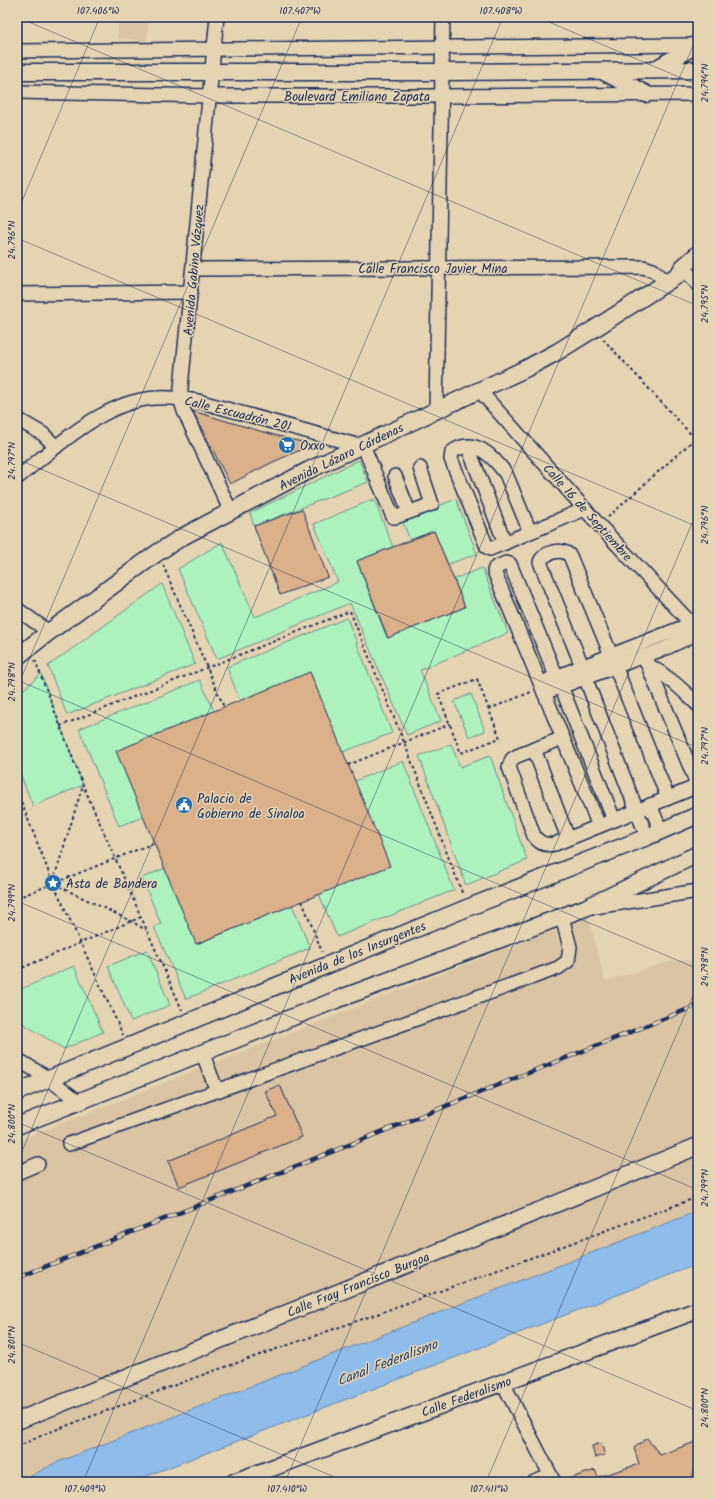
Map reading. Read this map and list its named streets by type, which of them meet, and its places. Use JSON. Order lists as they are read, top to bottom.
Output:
{
  "streets": {
    "main road": [
      "Boulevard Emiliano Zapata",
      "Avenida Lázaro Cárdenas",
      "Avenida de los Insurgentes",
      "Calle Fray Francisco Burgoa",
      "Calle Federalismo"
    ],
    "street": [
      "Calle Francisco Javier Mina",
      "Avenida Gabino Vázquez",
      "Calle Escuadrón 201",
      "Calle 16 de Septiembre"
    ]
  },
  "crossings": [
    ["Boulevard Emiliano Zapata", "Avenida Gabino Vázquez"],
    ["Calle Francisco Javier Mina", "Avenida Gabino Vázquez"],
    ["Calle Francisco Javier Mina", "Avenida Lázaro Cárdenas"],
    ["Avenida Gabino Vázquez", "Calle Escuadrón 201"],
    ["Avenida Gabino Vázquez", "Avenida Lázaro Cárdenas"],
    ["Calle Escuadrón 201", "Avenida Lázaro Cárdenas"],
    ["Avenida Lázaro Cárdenas", "Calle 16 de Septiembre"]
  ],
  "water": ["Canal Federalismo"],
  "places": {
    "supermarket": ["Oxxo"],
    "public building": ["Palacio de Gobierno de Sinaloa"],
    "place": ["Asta de Bandera"]
  },
  "coordinates": [
    "107.406°W",
    "107.407°W",
    "107.408°W",
    "24.794°N",
    "24.796°N",
    "24.795°N",
    "24.797°N",
    "24.798°N",
    "24.799°N",
    "24.800°N",
    "24.801°N",
    "107.409°W",
    "107.410°W",
    "107.411°W"
  ]
}
